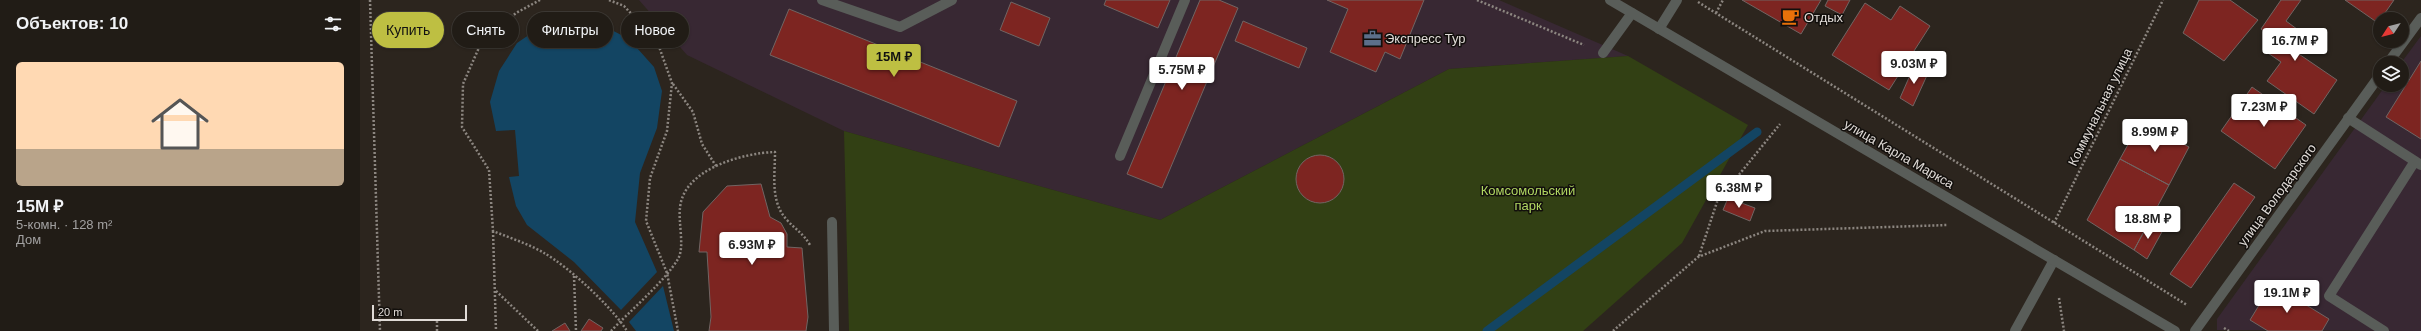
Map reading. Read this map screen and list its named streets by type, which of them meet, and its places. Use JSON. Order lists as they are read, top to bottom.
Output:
{
  "streets": {
    "street": ["улица Карла Маркса", "улица Володарского"],
    "path": ["Коммунальная улица"]
  },
  "parks": ["Комсомольский парк"],
  "places": {
    "cafe": ["Отдых"],
    "office": ["Экспресс Тур"]
  },
  "scale_bar": "20 m",
  "north": "bottom left",
  "page": {
    "heading": "Объектов: 10",
    "chip": [
      "Купить",
      "Снять",
      "Фильтры",
      "Новое"
    ],
    "price": [
      "16.7M ₽",
      "15M ₽",
      "9.03M ₽",
      "5.75M ₽",
      "7.23M ₽",
      "8.99M ₽",
      "6.38M ₽",
      "18.8M ₽",
      "6.93M ₽",
      "19.1M ₽"
    ],
    "list": [
      {
        "name": "15M ₽",
        "note": "5-комн. · 128 m² · Дом"
      }
    ],
    "scale": "20 m"
  }
}
